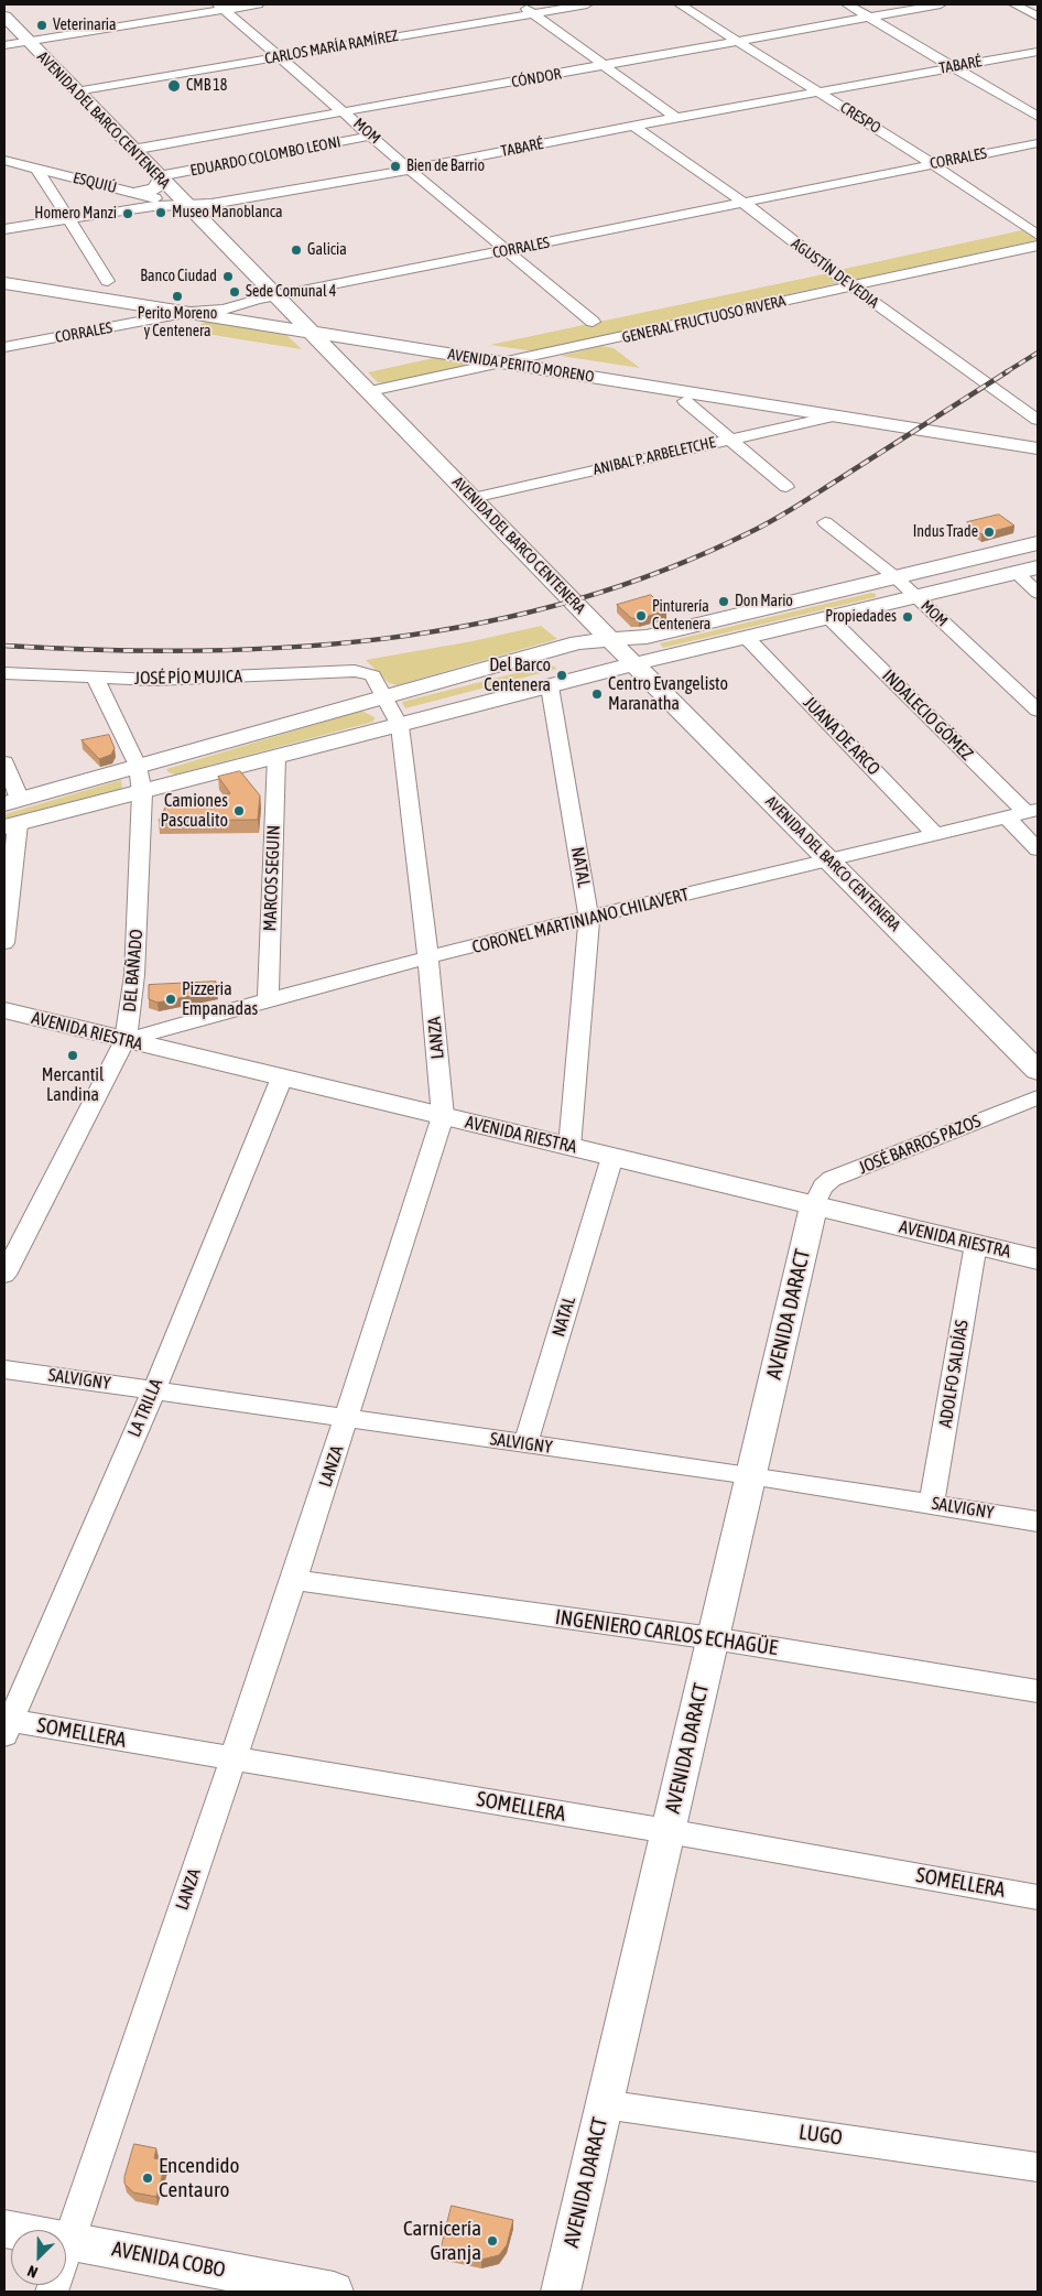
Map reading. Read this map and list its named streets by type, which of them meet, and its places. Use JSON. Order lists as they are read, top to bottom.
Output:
{
  "streets": {
    "main road": [
      "AVENIDA DEL BARCO CENTENERA",
      "AVENIDA PERITO MORENO",
      "AVENIDA RIESTRA",
      "AVENIDA DARACT",
      "AVENIDA COBO"
    ],
    "street": [
      "CARLOS MARÍA RAMÍREZ",
      "TABARÉ",
      "CÓNDOR",
      "CRESPO",
      "MOM",
      "EDUARDO COLOMBO LEONI",
      "CORRALES",
      "ESQUIÚ",
      "AGUSTÍN DE VEDIA",
      "GENERAL FRUCTUOSO RIVERA",
      "ANIBAL P. ARBELETCHE",
      "JOSÉ PÍO MUJICA",
      "INDALECIO GÓMEZ",
      "JUANA DE ARCO",
      "NATAL",
      "MARCOS SEGUIN",
      "CORONEL MARTINIANO CHILAVERT",
      "DEL BAÑADO",
      "LANZA",
      "JOSÉ BARROS PAZOS",
      "ADOLFO SALDÍAS",
      "SALVIGNY",
      "LA TRILLA",
      "INGENIERO CARLOS ECHAGÜE",
      "SOMELLERA",
      "LUGO"
    ]
  },
  "crossings": [
    ["CARLOS MARÍA RAMÍREZ", "AVENIDA DEL BARCO CENTENERA"],
    ["CARLOS MARÍA RAMÍREZ", "MOM"],
    ["TABARÉ", "CRESPO"],
    ["TABARÉ", "AVENIDA DEL BARCO CENTENERA"],
    ["TABARÉ", "MOM"],
    ["TABARÉ", "ESQUIÚ"],
    ["TABARÉ", "AGUSTÍN DE VEDIA"],
    ["CÓNDOR", "CRESPO"],
    ["CÓNDOR", "AVENIDA DEL BARCO CENTENERA"],
    ["CÓNDOR", "MOM"],
    ["CRESPO", "CORRALES"],
    ["AVENIDA DEL BARCO CENTENERA", "EDUARDO COLOMBO LEONI"],
    ["AVENIDA DEL BARCO CENTENERA", "CORRALES"],
    ["AVENIDA DEL BARCO CENTENERA", "ESQUIÚ"],
    ["AVENIDA DEL BARCO CENTENERA", "GENERAL FRUCTUOSO RIVERA"],
    ["AVENIDA DEL BARCO CENTENERA", "AVENIDA PERITO MORENO"],
    ["AVENIDA DEL BARCO CENTENERA", "ANIBAL P. ARBELETCHE"],
    ["AVENIDA DEL BARCO CENTENERA", "CORONEL MARTINIANO CHILAVERT"],
    ["MOM", "EDUARDO COLOMBO LEONI"],
    ["MOM", "CORRALES"],
    ["CORRALES", "AGUSTÍN DE VEDIA"],
    ["CORRALES", "AVENIDA PERITO MORENO"],
    ["AGUSTÍN DE VEDIA", "GENERAL FRUCTUOSO RIVERA"],
    ["GENERAL FRUCTUOSO RIVERA", "AVENIDA PERITO MORENO"],
    ["AVENIDA PERITO MORENO", "ANIBAL P. ARBELETCHE"],
    ["JOSÉ PÍO MUJICA", "DEL BAÑADO"],
    ["JOSÉ PÍO MUJICA", "LANZA"],
    ["INDALECIO GÓMEZ", "CORONEL MARTINIANO CHILAVERT"],
    ["JUANA DE ARCO", "CORONEL MARTINIANO CHILAVERT"],
    ["NATAL", "CORONEL MARTINIANO CHILAVERT"],
    ["NATAL", "AVENIDA RIESTRA"],
    ["NATAL", "SALVIGNY"],
    ["MARCOS SEGUIN", "CORONEL MARTINIANO CHILAVERT"],
    ["CORONEL MARTINIANO CHILAVERT", "DEL BAÑADO"],
    ["CORONEL MARTINIANO CHILAVERT", "AVENIDA RIESTRA"],
    ["CORONEL MARTINIANO CHILAVERT", "LANZA"],
    ["DEL BAÑADO", "AVENIDA RIESTRA"],
    ["AVENIDA RIESTRA", "LANZA"],
    ["AVENIDA RIESTRA", "JOSÉ BARROS PAZOS"],
    ["AVENIDA RIESTRA", "AVENIDA DARACT"],
    ["AVENIDA RIESTRA", "ADOLFO SALDÍAS"],
    ["AVENIDA RIESTRA", "LA TRILLA"],
    ["LANZA", "SALVIGNY"],
    ["LANZA", "INGENIERO CARLOS ECHAGÜE"],
    ["LANZA", "SOMELLERA"],
    ["LANZA", "AVENIDA COBO"],
    ["JOSÉ BARROS PAZOS", "AVENIDA DARACT"],
    ["AVENIDA DARACT", "SALVIGNY"],
    ["AVENIDA DARACT", "INGENIERO CARLOS ECHAGÜE"],
    ["AVENIDA DARACT", "SOMELLERA"],
    ["AVENIDA DARACT", "LUGO"],
    ["ADOLFO SALDÍAS", "SALVIGNY"],
    ["SALVIGNY", "LA TRILLA"],
    ["LA TRILLA", "SOMELLERA"]
  ],
  "places": [
    "Veterinaria",
    "CMB 18",
    "Bien de Barrio",
    "Museo Manoblanca",
    "Homero Manzi",
    "Galicia",
    "Banco Ciudad",
    "Sede Comunal 4",
    "Perito Moreno y Centenera",
    "Indus Trade",
    "Don Mario",
    "Pinturería Centenera",
    "Propiedades",
    "Del Barco Centenera",
    "Centro Evangelisto Maranatha",
    "Camiones Pascualito",
    "Pizzeria Empanadas",
    "Mercantil Landina",
    "Encendido Centauro",
    "Carnicería Granja"
  ],
  "north": "bottom left"
}
